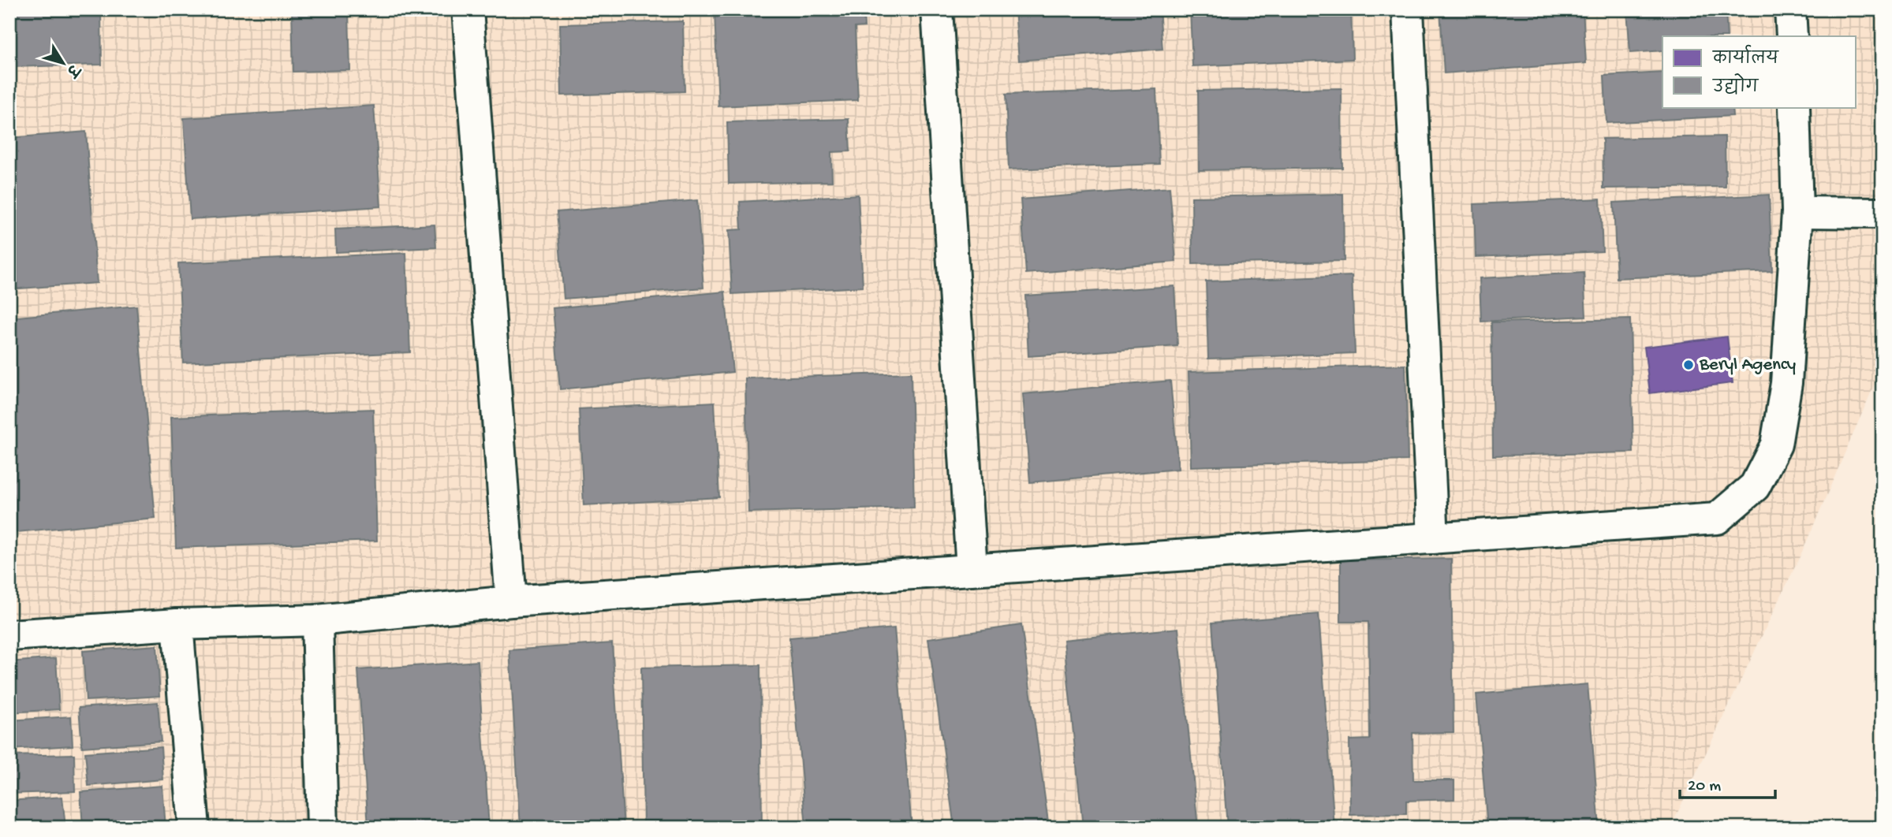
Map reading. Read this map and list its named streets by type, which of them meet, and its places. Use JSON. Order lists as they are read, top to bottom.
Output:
{
  "places": ["Beryl Agency"],
  "legend": ["कार्यालय", "उद्योग"],
  "scale_bar": "20 m",
  "north": "bottom right"
}
